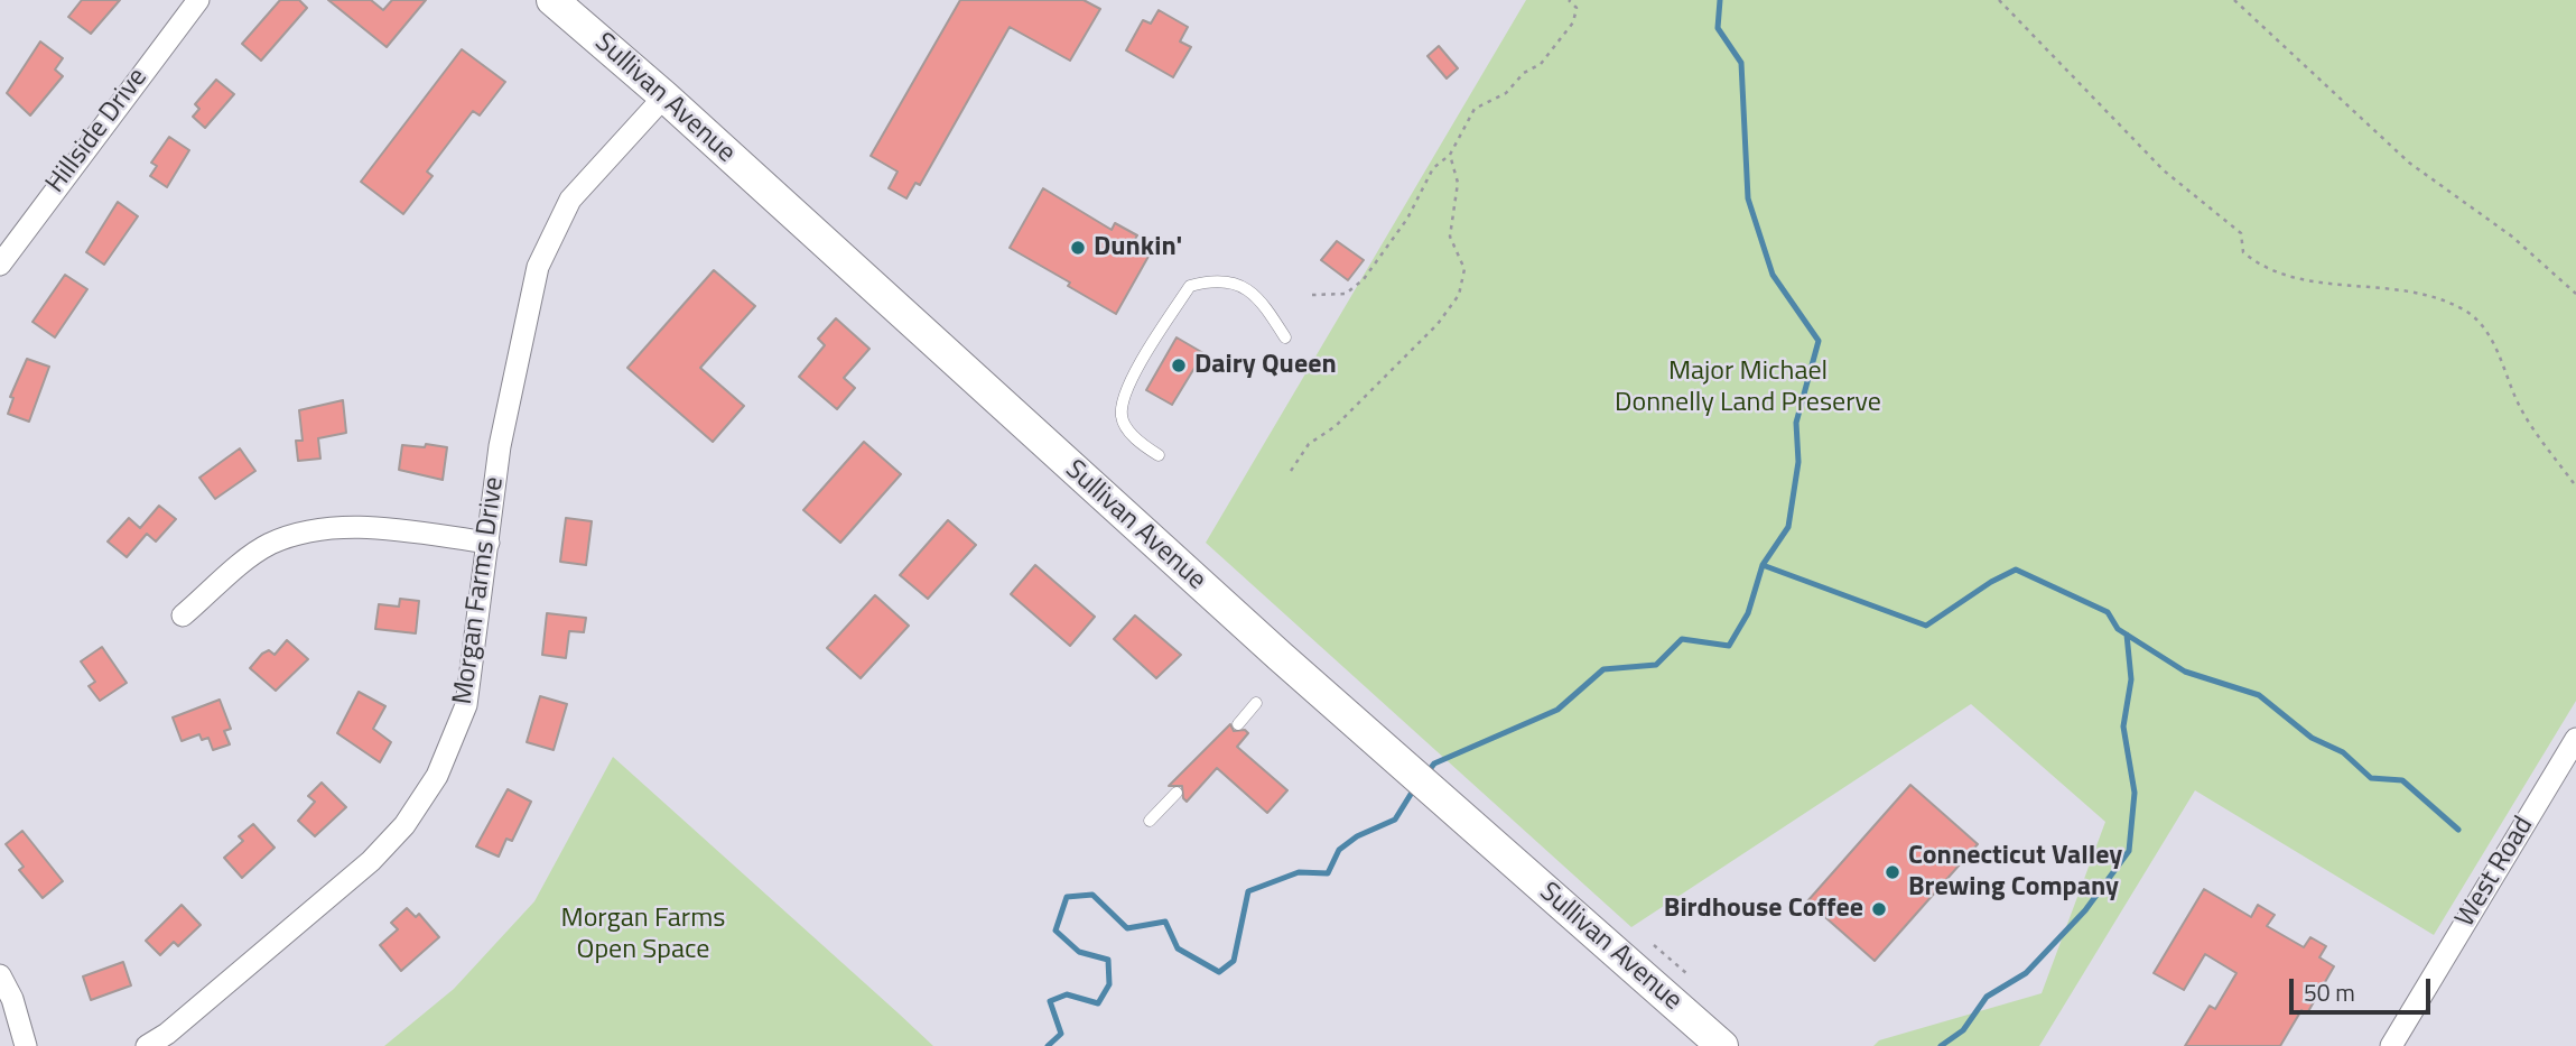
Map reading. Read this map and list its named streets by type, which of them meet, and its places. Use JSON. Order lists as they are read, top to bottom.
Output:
{
  "streets": {
    "main road": ["Sullivan Avenue"],
    "street": ["Hillside Drive", "Morgan Farms Drive", "West Road"]
  },
  "crossings": [
    ["Sullivan Avenue", "Morgan Farms Drive"]
  ],
  "parks": ["Major Michael Donnelly Land Preserve", "Morgan Farms Open Space"],
  "places": [
    "Dunkin'",
    "Dairy Queen",
    "Connecticut Valley Brewing Company",
    "Birdhouse Coffee"
  ],
  "scale_bar": "50 m"
}
